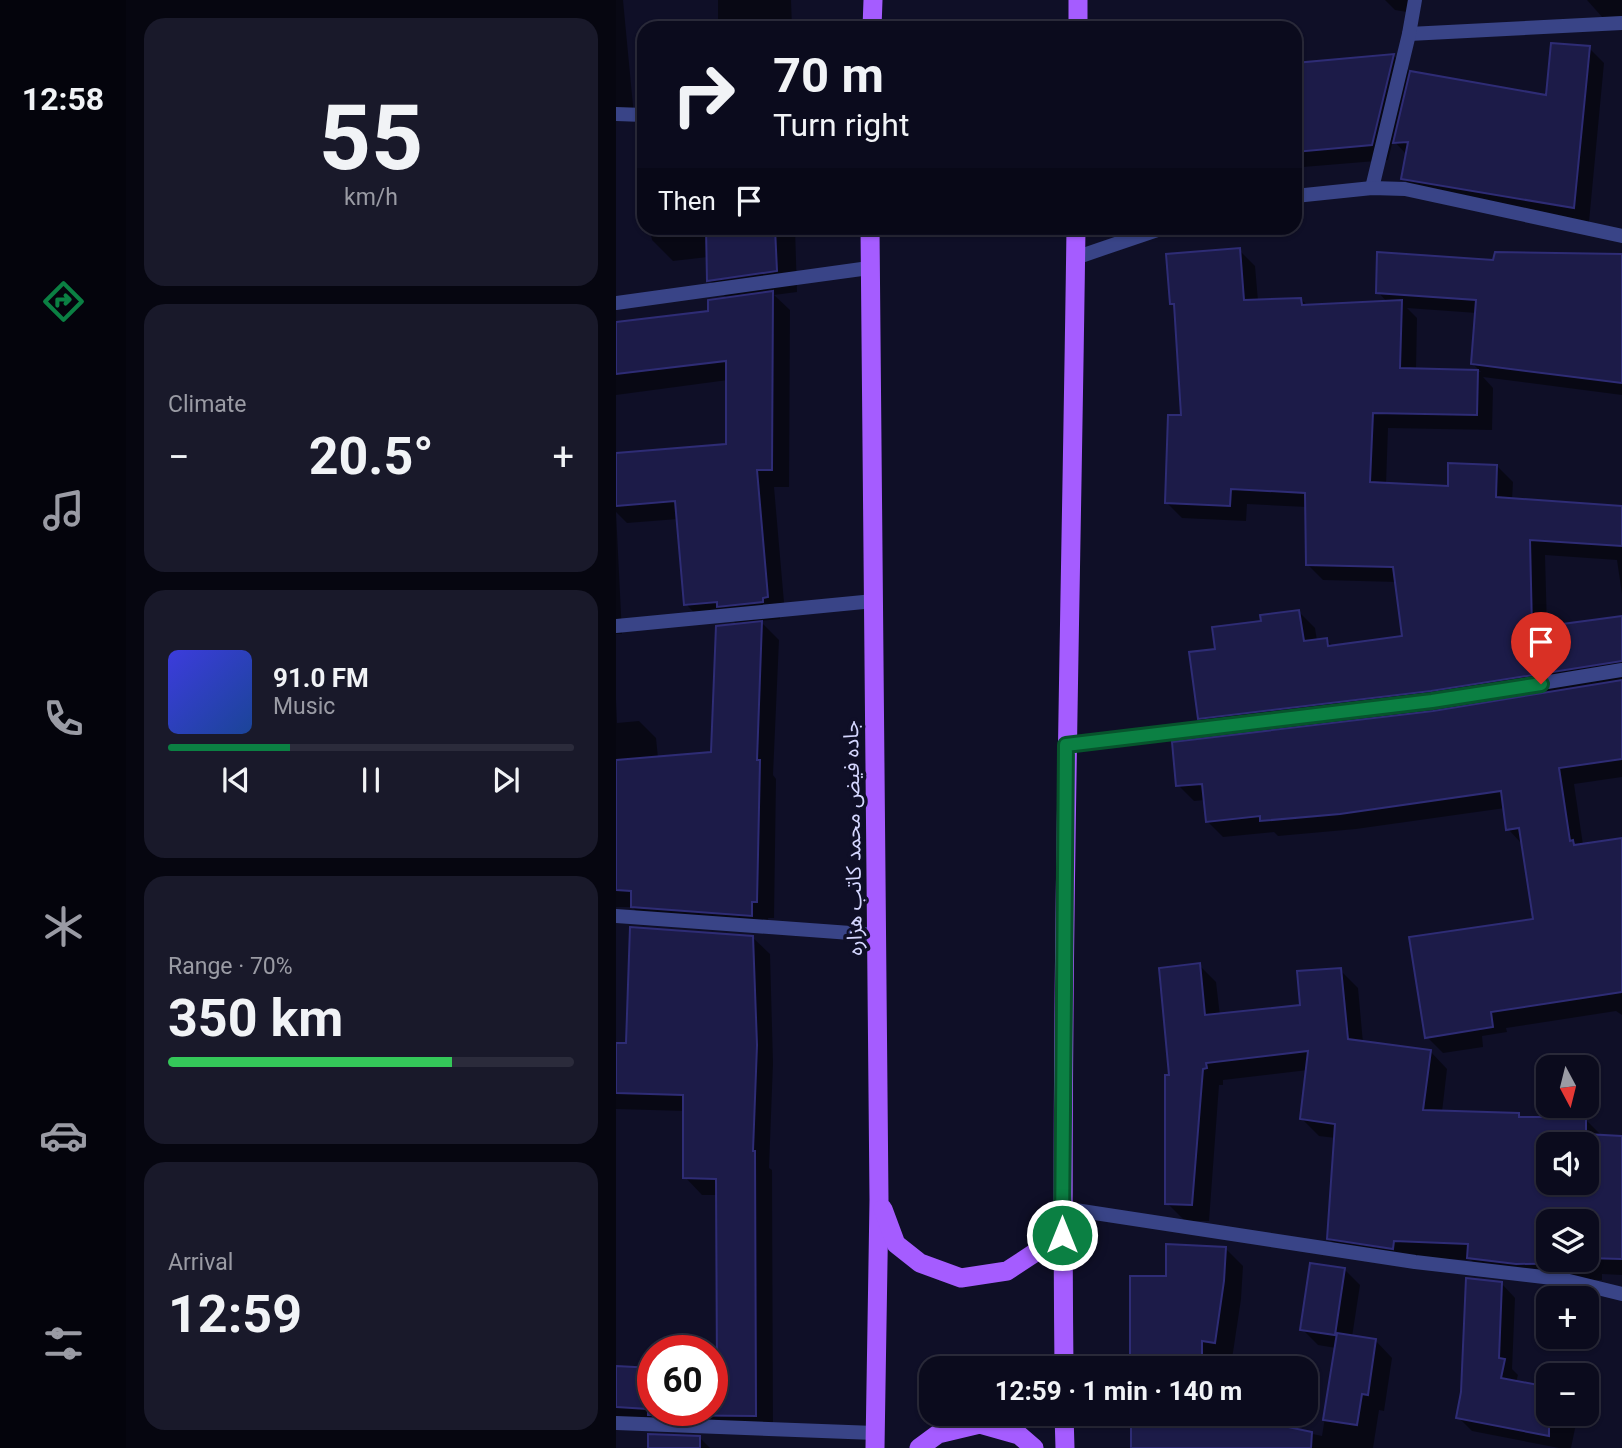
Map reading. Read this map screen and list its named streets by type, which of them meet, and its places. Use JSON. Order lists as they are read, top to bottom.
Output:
{
  "streets": {
    "main road": ["جاده فیض محمد کاتب هزاره"]
  },
  "north": "bottom",
  "page": {
    "tabs": "12:58",
    "tile": [
      ["55", "km/h"],
      "Climate",
      ["Range · 70%", "350 km"],
      ["Arrival", "12:59"]
    ],
    "turn": ["70 m", "Turn right"],
    "then": "Then",
    "heat": ["−", "20.5°", "+"],
    "song": ["91.0 FM", "Music"],
    "map_buttons": ["+", "−"],
    "limit": "60",
    "trip": "12:59 · 1 min · 140 m"
  }
}
